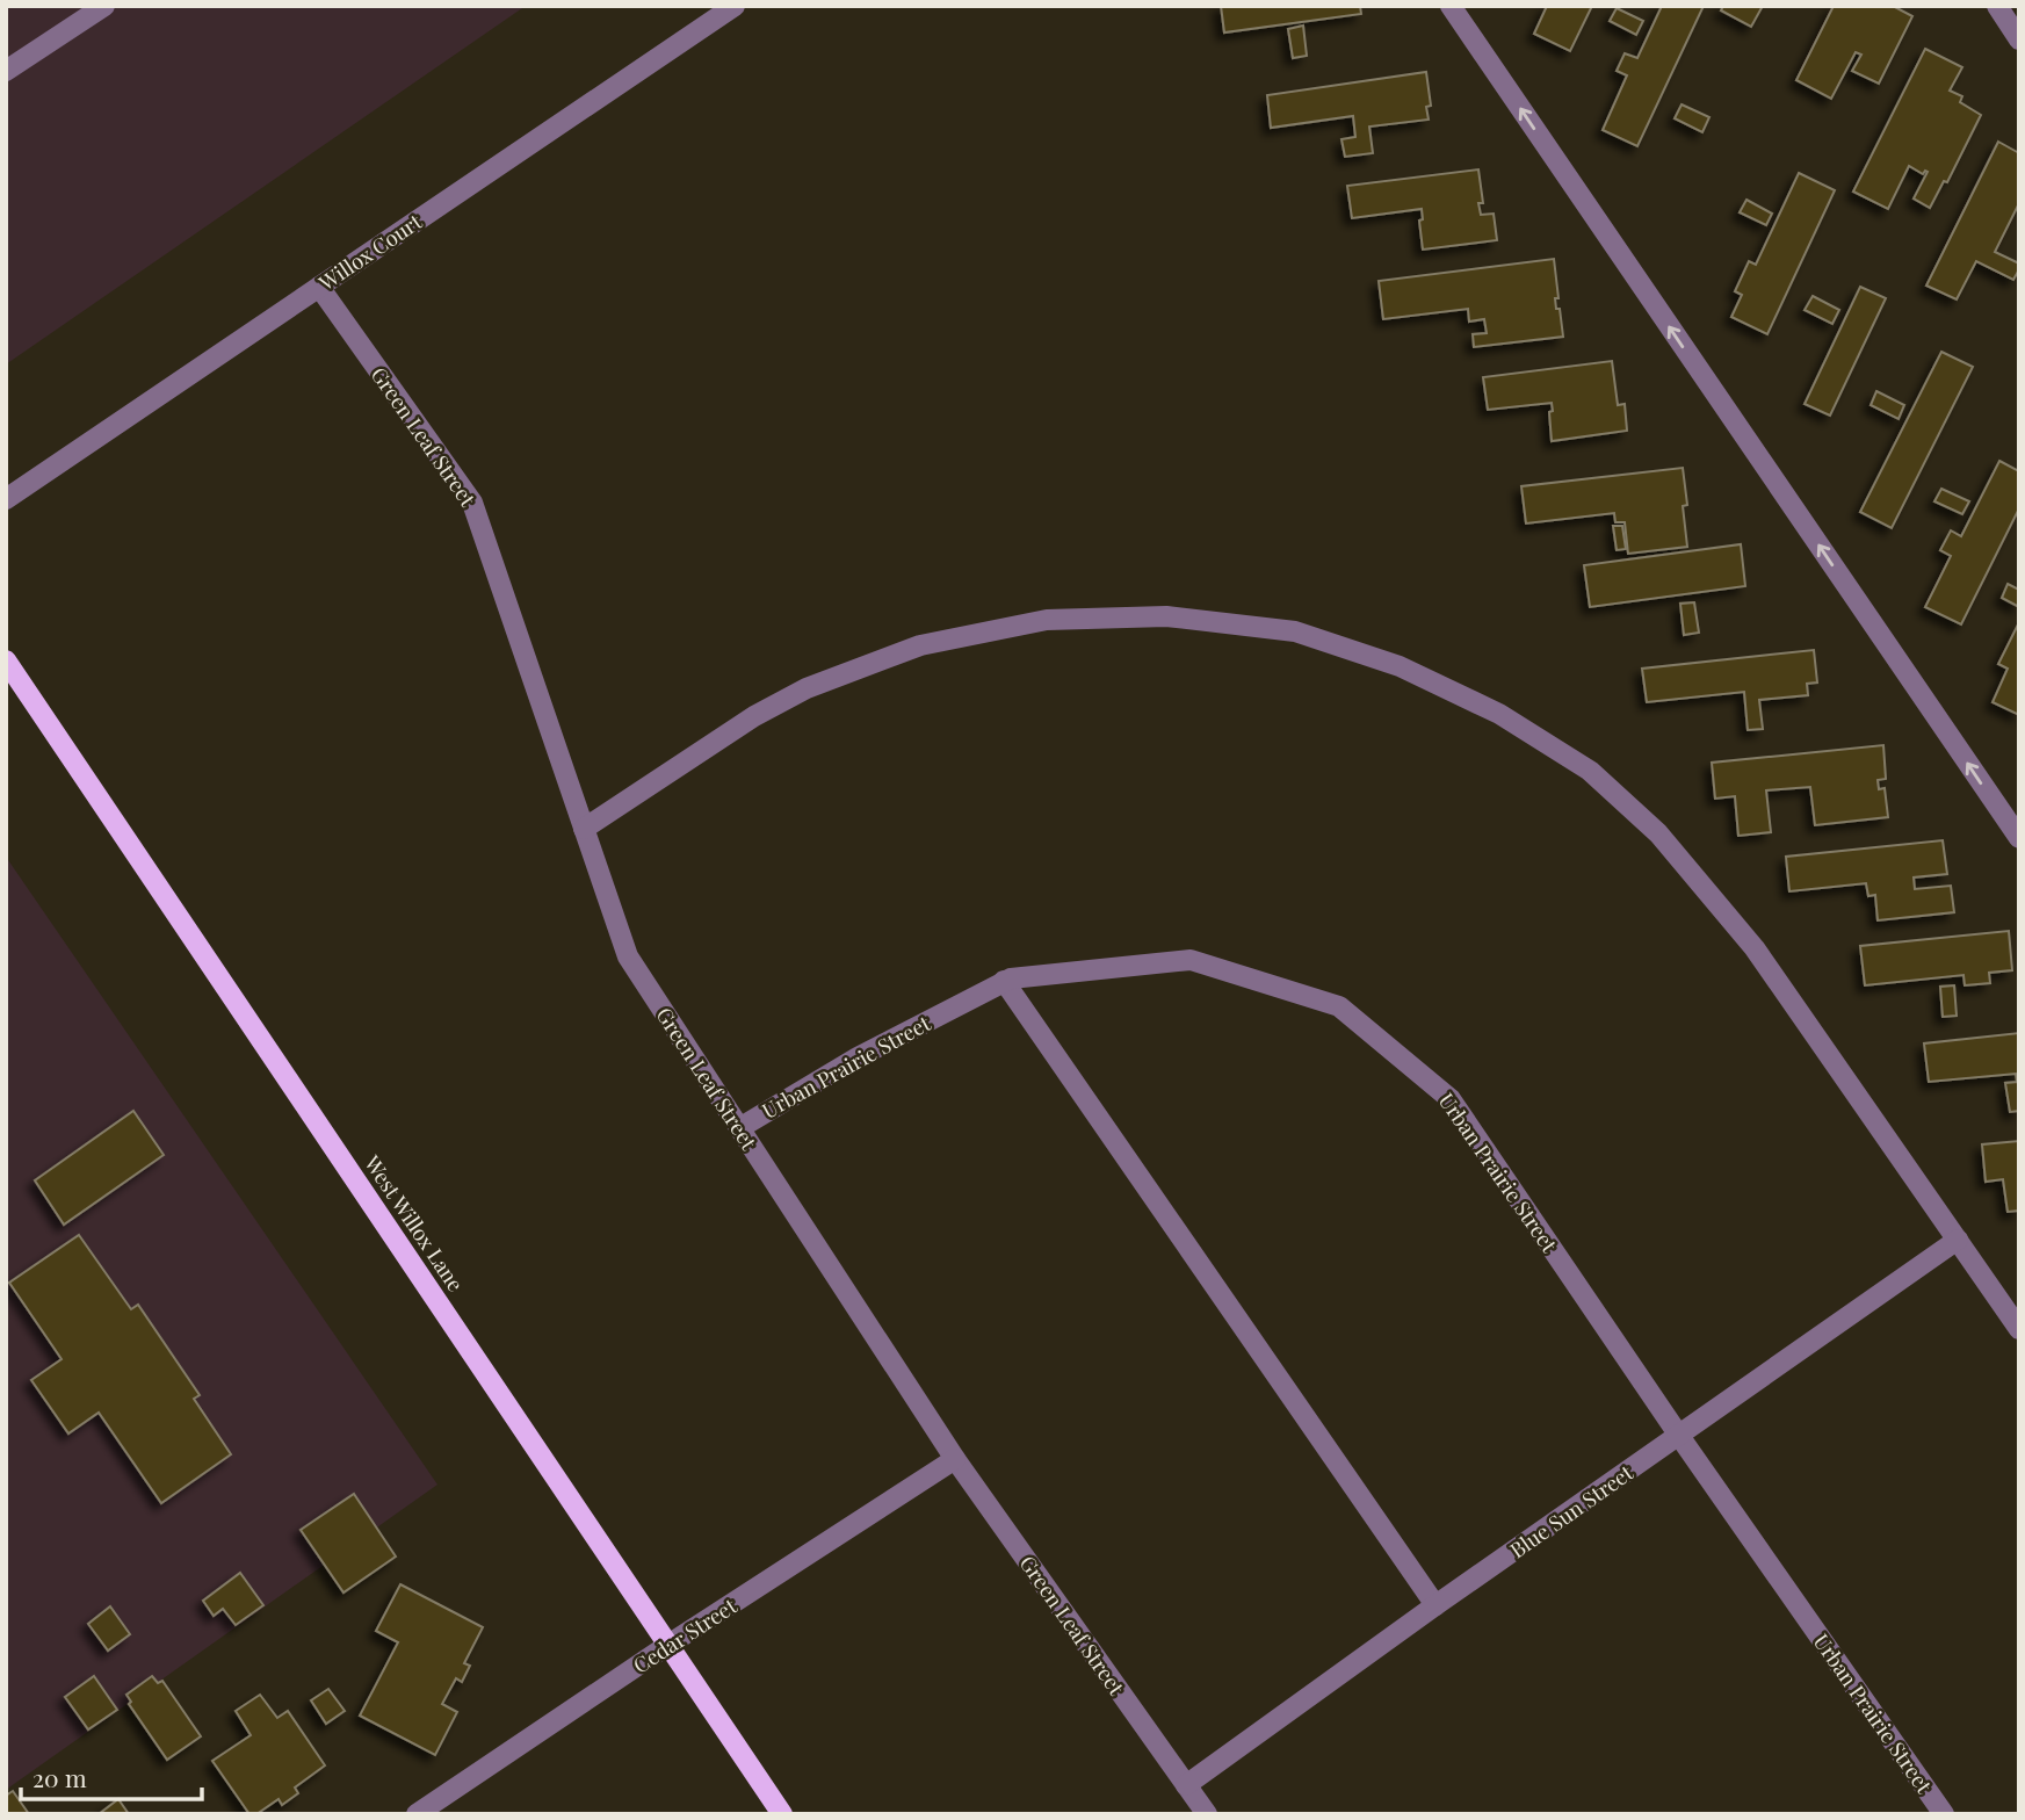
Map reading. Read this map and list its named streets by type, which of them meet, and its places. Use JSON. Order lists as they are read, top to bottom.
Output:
{
  "streets": {
    "main road": ["West Willox Lane"],
    "street": [
      "Willox Court",
      "Green Leaf Street",
      "Urban Prairie Street",
      "Blue Sun Street",
      "Cedar Street"
    ]
  },
  "crossings": [
    ["Willox Court", "Green Leaf Street"],
    ["Green Leaf Street", "Urban Prairie Street"],
    ["Green Leaf Street", "Blue Sun Street"],
    ["Green Leaf Street", "Cedar Street"],
    ["Urban Prairie Street", "Blue Sun Street"],
    ["West Willox Lane", "Cedar Street"]
  ],
  "scale_bar": "20 m"
}
